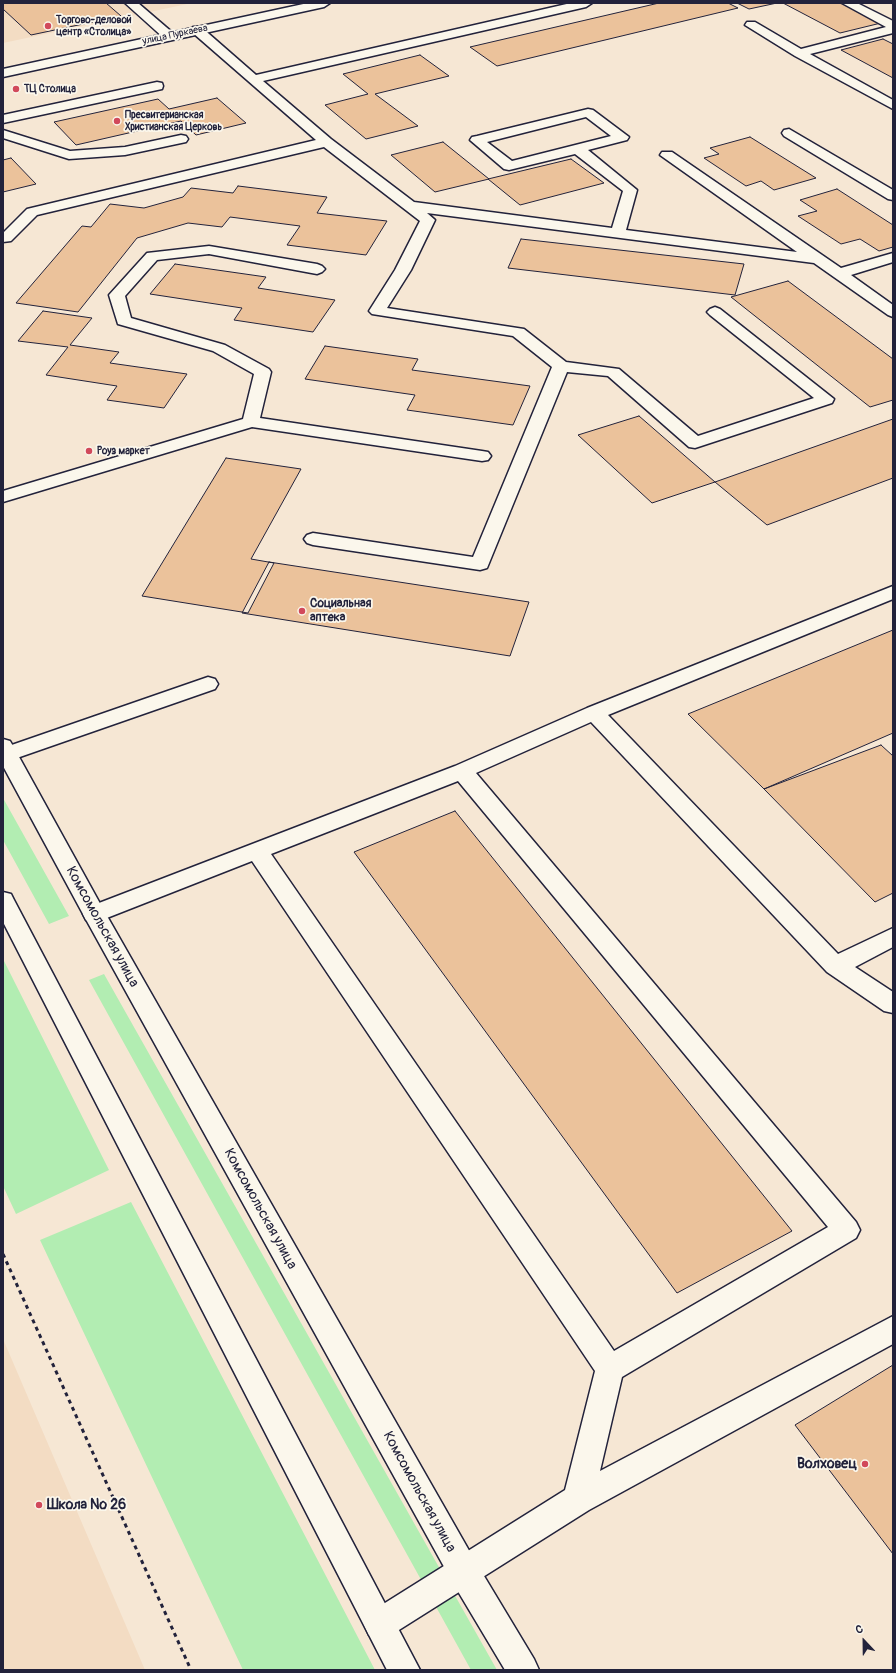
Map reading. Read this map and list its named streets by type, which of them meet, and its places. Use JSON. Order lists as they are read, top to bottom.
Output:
{
  "streets": {
    "main road": ["улица Пуркаева", "Комсомольская улица"]
  },
  "places": [
    "Торгово-деловой центр «Столица»",
    "ТЦ Столица",
    "Пресвитерианская Христианская Церковь",
    "Роуз маркет",
    "Социальная аптека",
    "Волховец",
    "Школа № 26"
  ],
  "north": "top"
}
